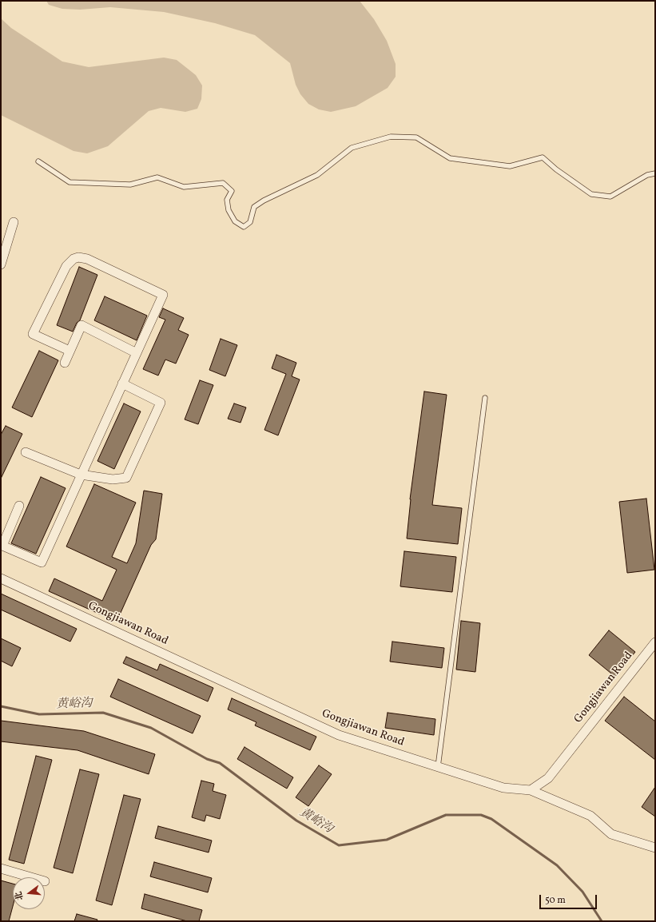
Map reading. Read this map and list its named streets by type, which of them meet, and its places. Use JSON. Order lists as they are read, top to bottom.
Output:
{
  "streets": {
    "street": ["Gongjiawan Road"]
  },
  "water": ["黄峪沟"],
  "scale_bar": "50 m",
  "north": "left"
}
